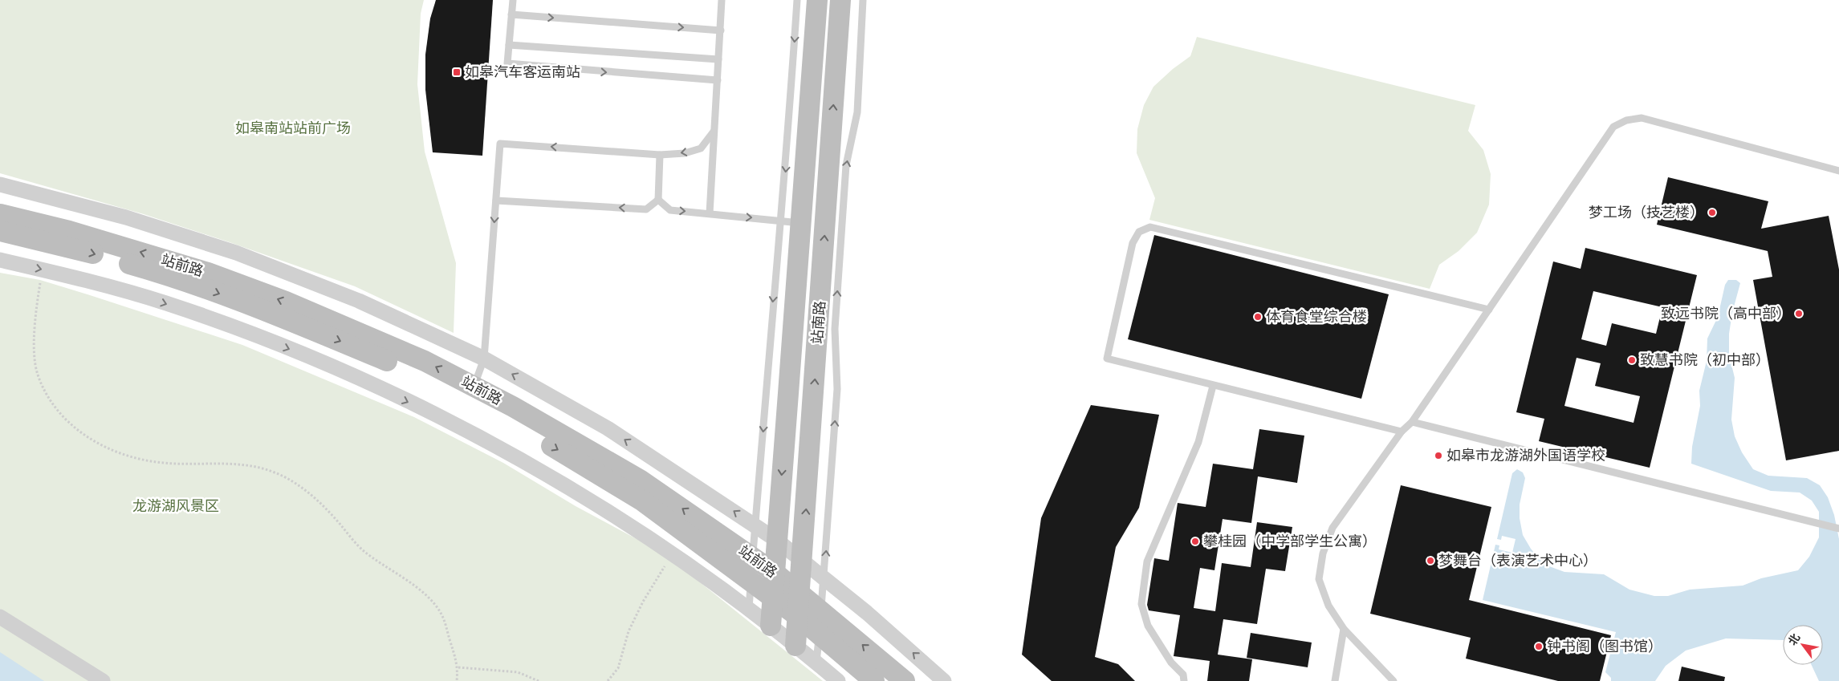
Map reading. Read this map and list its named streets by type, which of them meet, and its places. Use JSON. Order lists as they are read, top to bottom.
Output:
{
  "streets": {
    "street": ["站前路", "站南路"]
  },
  "crossings": [
    ["站前路", "站南路"]
  ],
  "parks": ["如皋南站站前广场", "龙游湖风景区"],
  "places": {
    "transit": ["如皋汽车客运南站"],
    "other": [
      "梦工场（技艺楼）",
      "致远书院（高中部）",
      "体育食堂综合楼",
      "致慧书院（初中部）",
      "如皋市龙游湖外国语学校",
      "攀桂园（中学部学生公寓）",
      "梦舞台（表演艺术中心）",
      "钟书阁（图书馆）"
    ]
  },
  "north": "top left"
}
